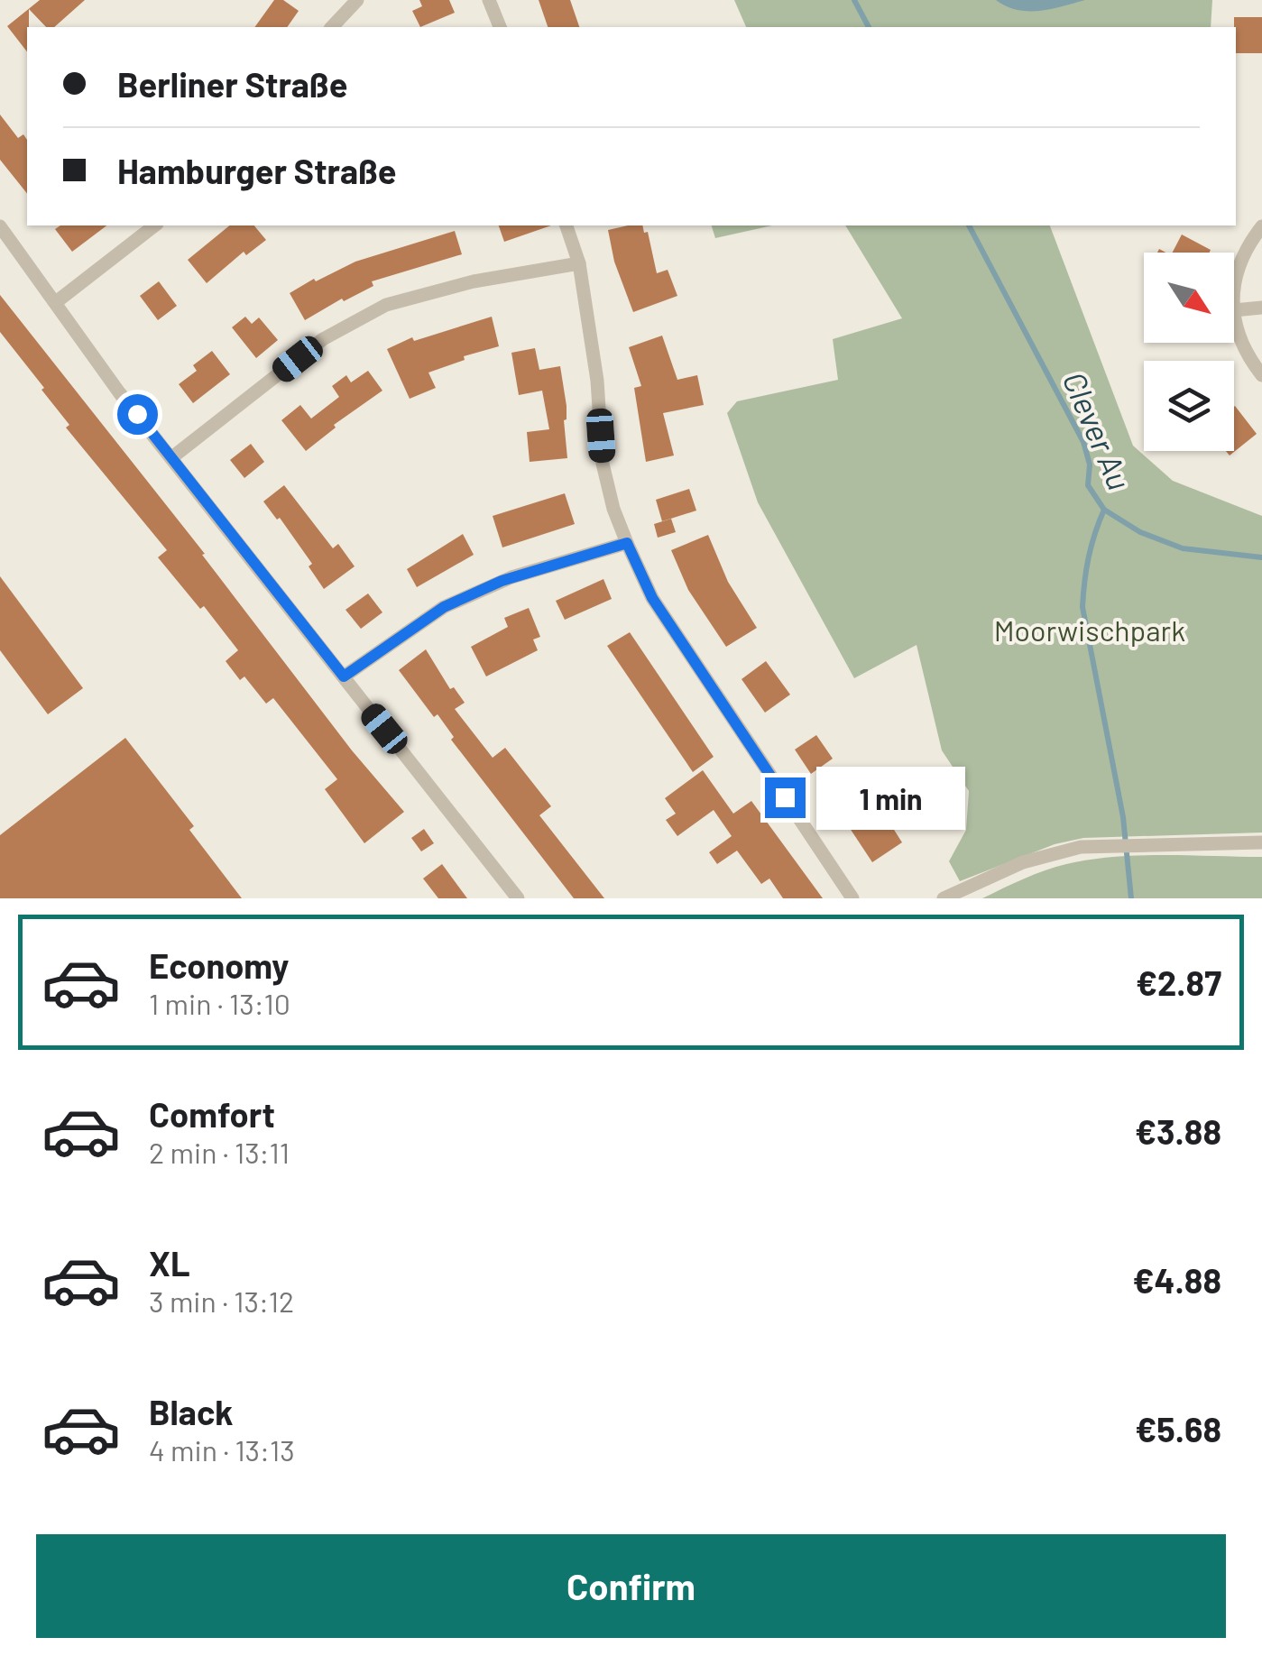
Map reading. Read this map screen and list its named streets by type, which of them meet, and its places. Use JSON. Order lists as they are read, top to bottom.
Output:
{
  "water": ["Clever Au"],
  "parks": ["Moorwischpark"],
  "north": "bottom right",
  "page": {
    "banner": ["Berliner Straße", "Hamburger Straße"],
    "bubble": "1 min",
    "list": [
      {
        "name": "Economy",
        "note": "1 min · 13:10",
        "value": "€2.87"
      },
      {
        "name": "Comfort",
        "note": "2 min · 13:11",
        "value": "€3.88"
      },
      {
        "name": "XL",
        "note": "3 min · 13:12",
        "value": "€4.88"
      },
      {
        "name": "Black",
        "note": "4 min · 13:13",
        "value": "€5.68"
      }
    ],
    "buttons": "Confirm"
  }
}
